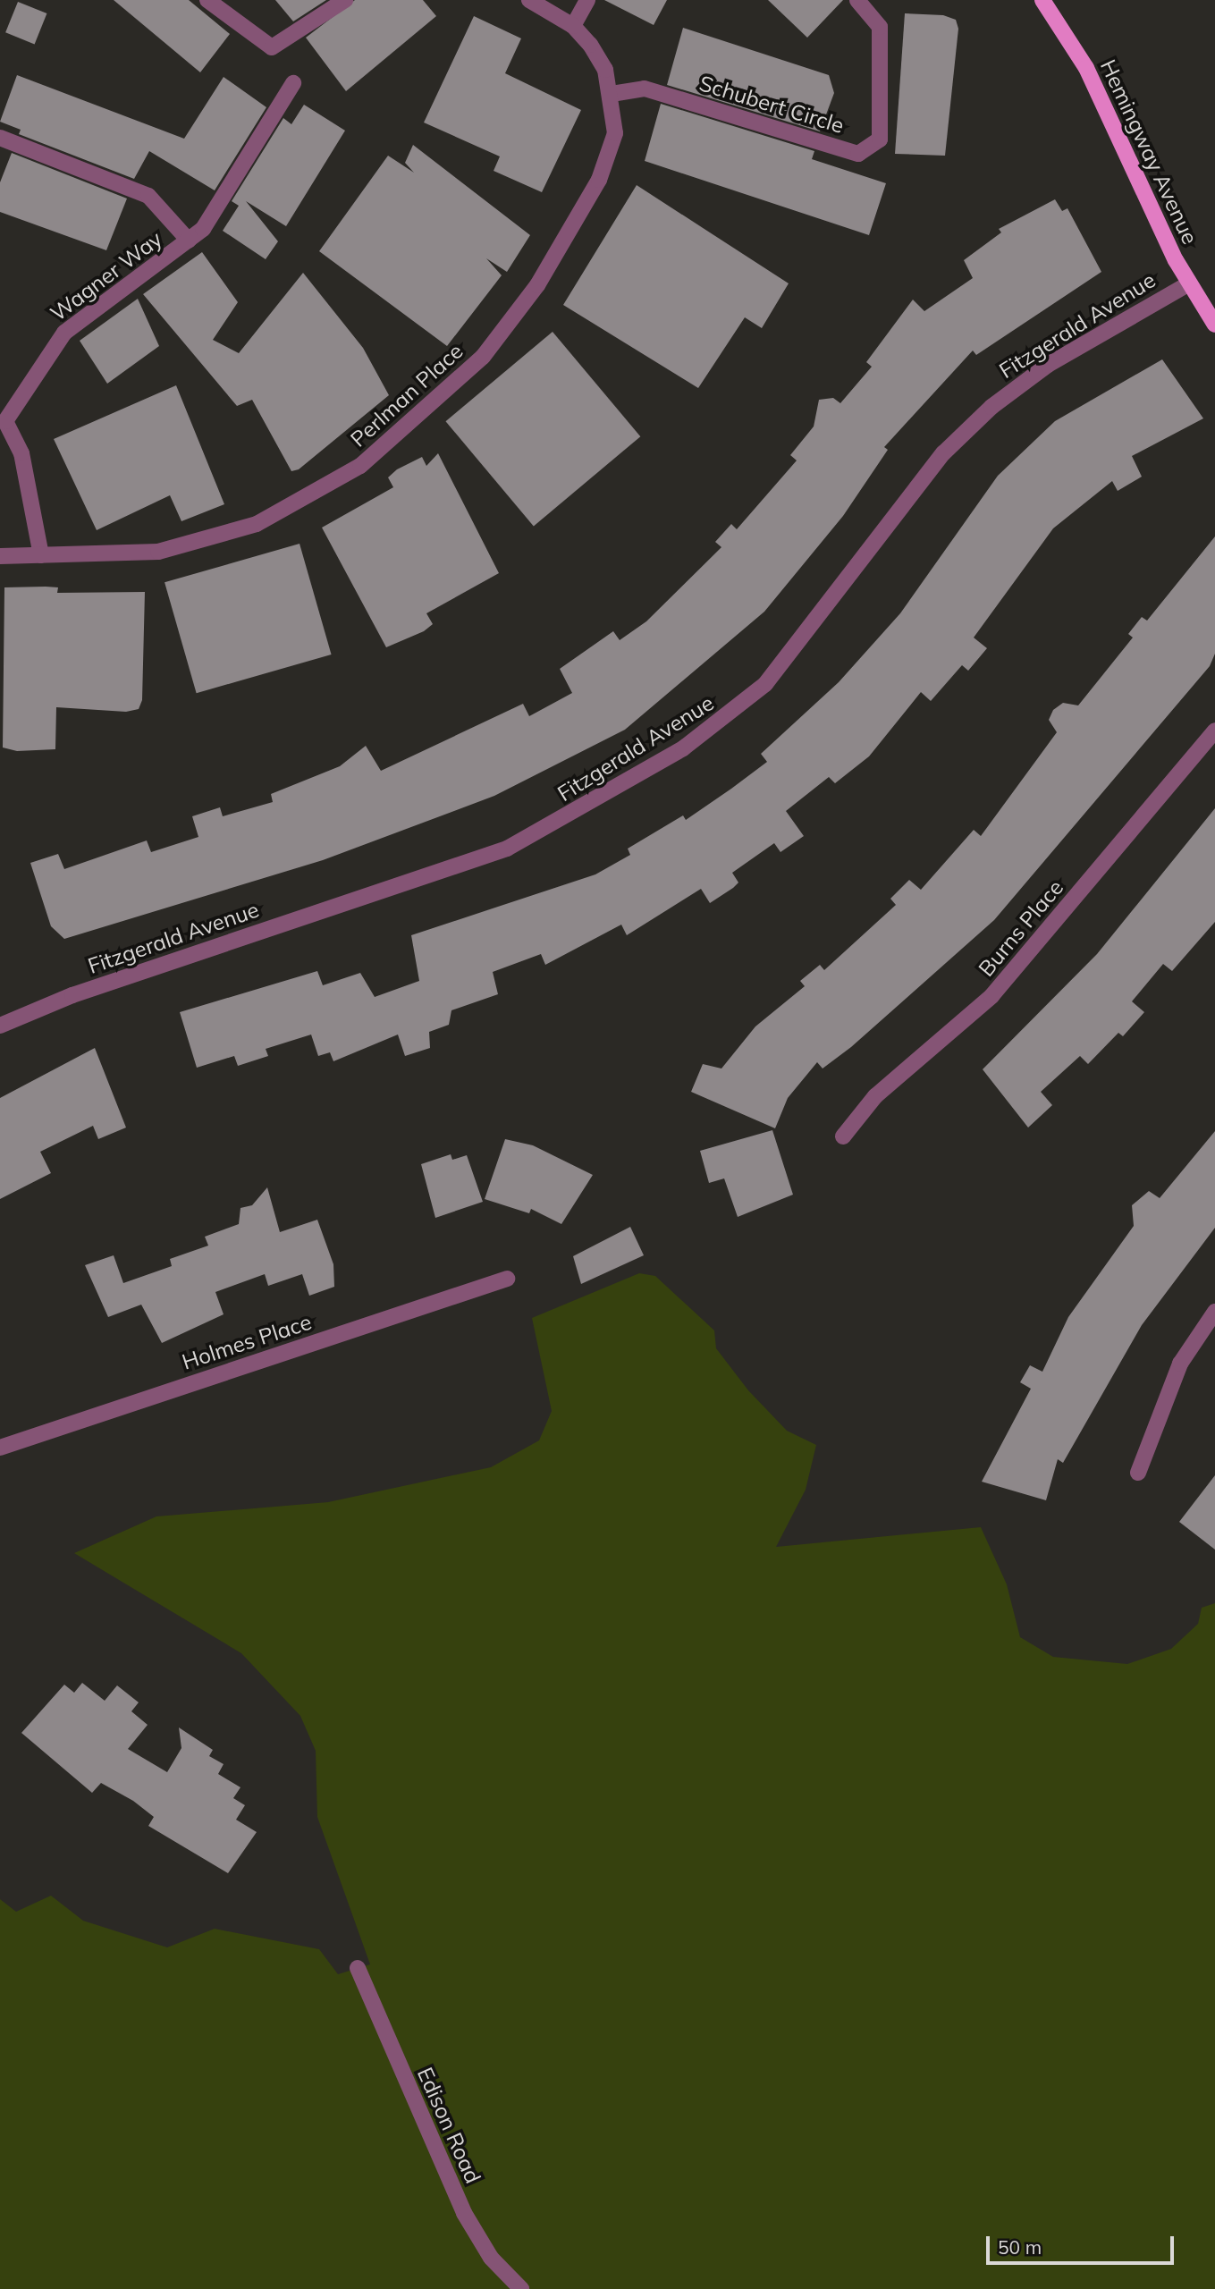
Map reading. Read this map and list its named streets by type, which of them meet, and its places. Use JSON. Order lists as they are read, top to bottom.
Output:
{
  "streets": {
    "main road": ["Hemingway Avenue"],
    "street": [
      "Schubert Circle",
      "Wagner Way",
      "Fitzgerald Avenue",
      "Perlman Place",
      "Burns Place",
      "Holmes Place",
      "Edison Road"
    ]
  },
  "crossings": [
    ["Schubert Circle", "Perlman Place"],
    ["Hemingway Avenue", "Fitzgerald Avenue"],
    ["Wagner Way", "Perlman Place"]
  ],
  "scale_bar": "50 m"
}
